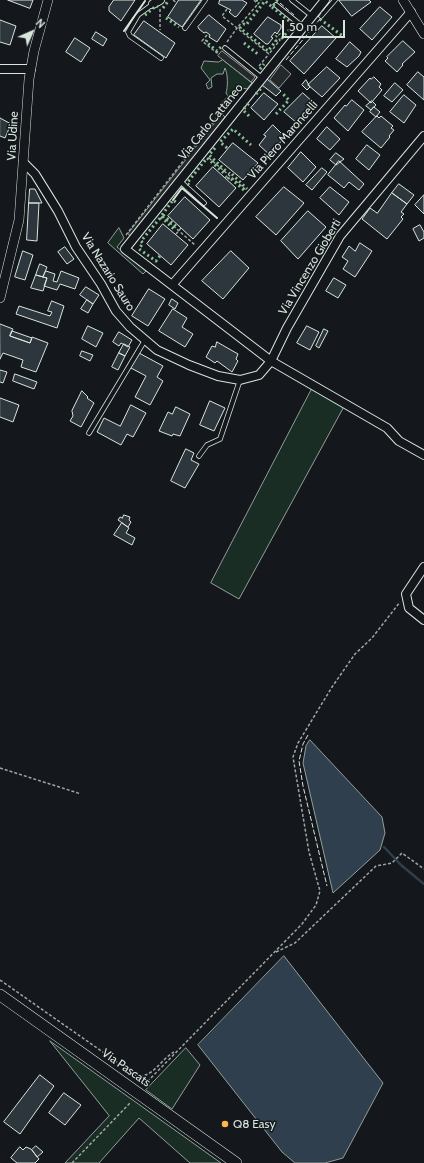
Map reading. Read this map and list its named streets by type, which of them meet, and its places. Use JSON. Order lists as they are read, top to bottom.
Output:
{
  "streets": {
    "main road": ["Via Pascats"],
    "street": [
      "Via Carlo Cattaneo",
      "Via Udine",
      "Via Piero Maroncelli",
      "Via Vincenzo Gioberti",
      "Via Nazario Sauro"
    ]
  },
  "crossings": [
    ["Via Carlo Cattaneo", "Via Piero Maroncelli"],
    ["Via Udine", "Via Nazario Sauro"],
    ["Via Vincenzo Gioberti", "Via Nazario Sauro"]
  ],
  "places": ["Q8 Easy"],
  "scale_bar": "50 m",
  "north": "top right"
}
